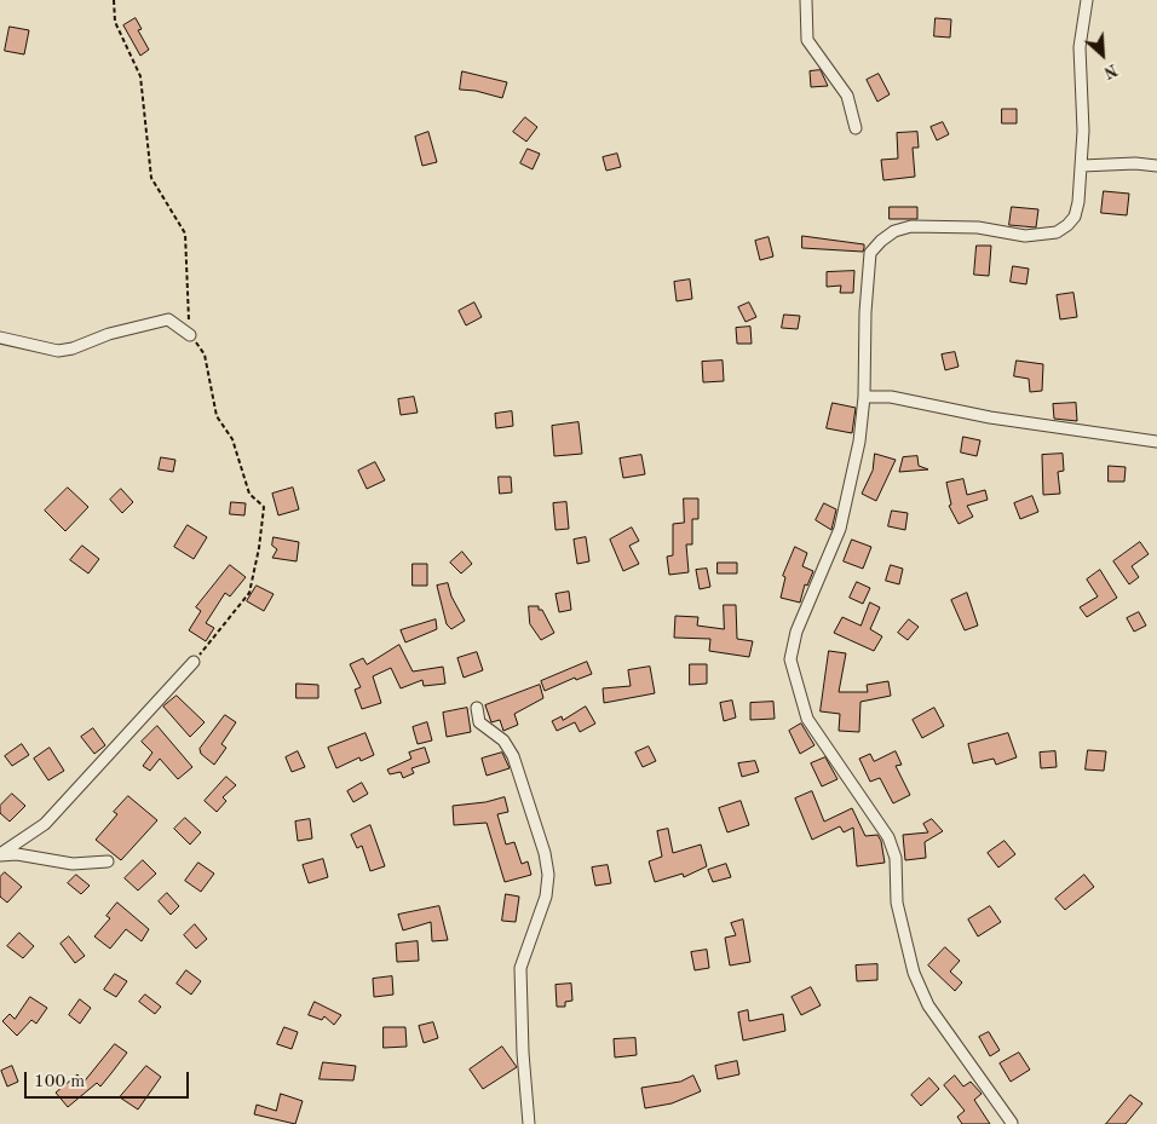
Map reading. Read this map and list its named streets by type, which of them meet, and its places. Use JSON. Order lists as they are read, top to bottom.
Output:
{
  "scale_bar": "100 m",
  "north": "bottom right"
}
